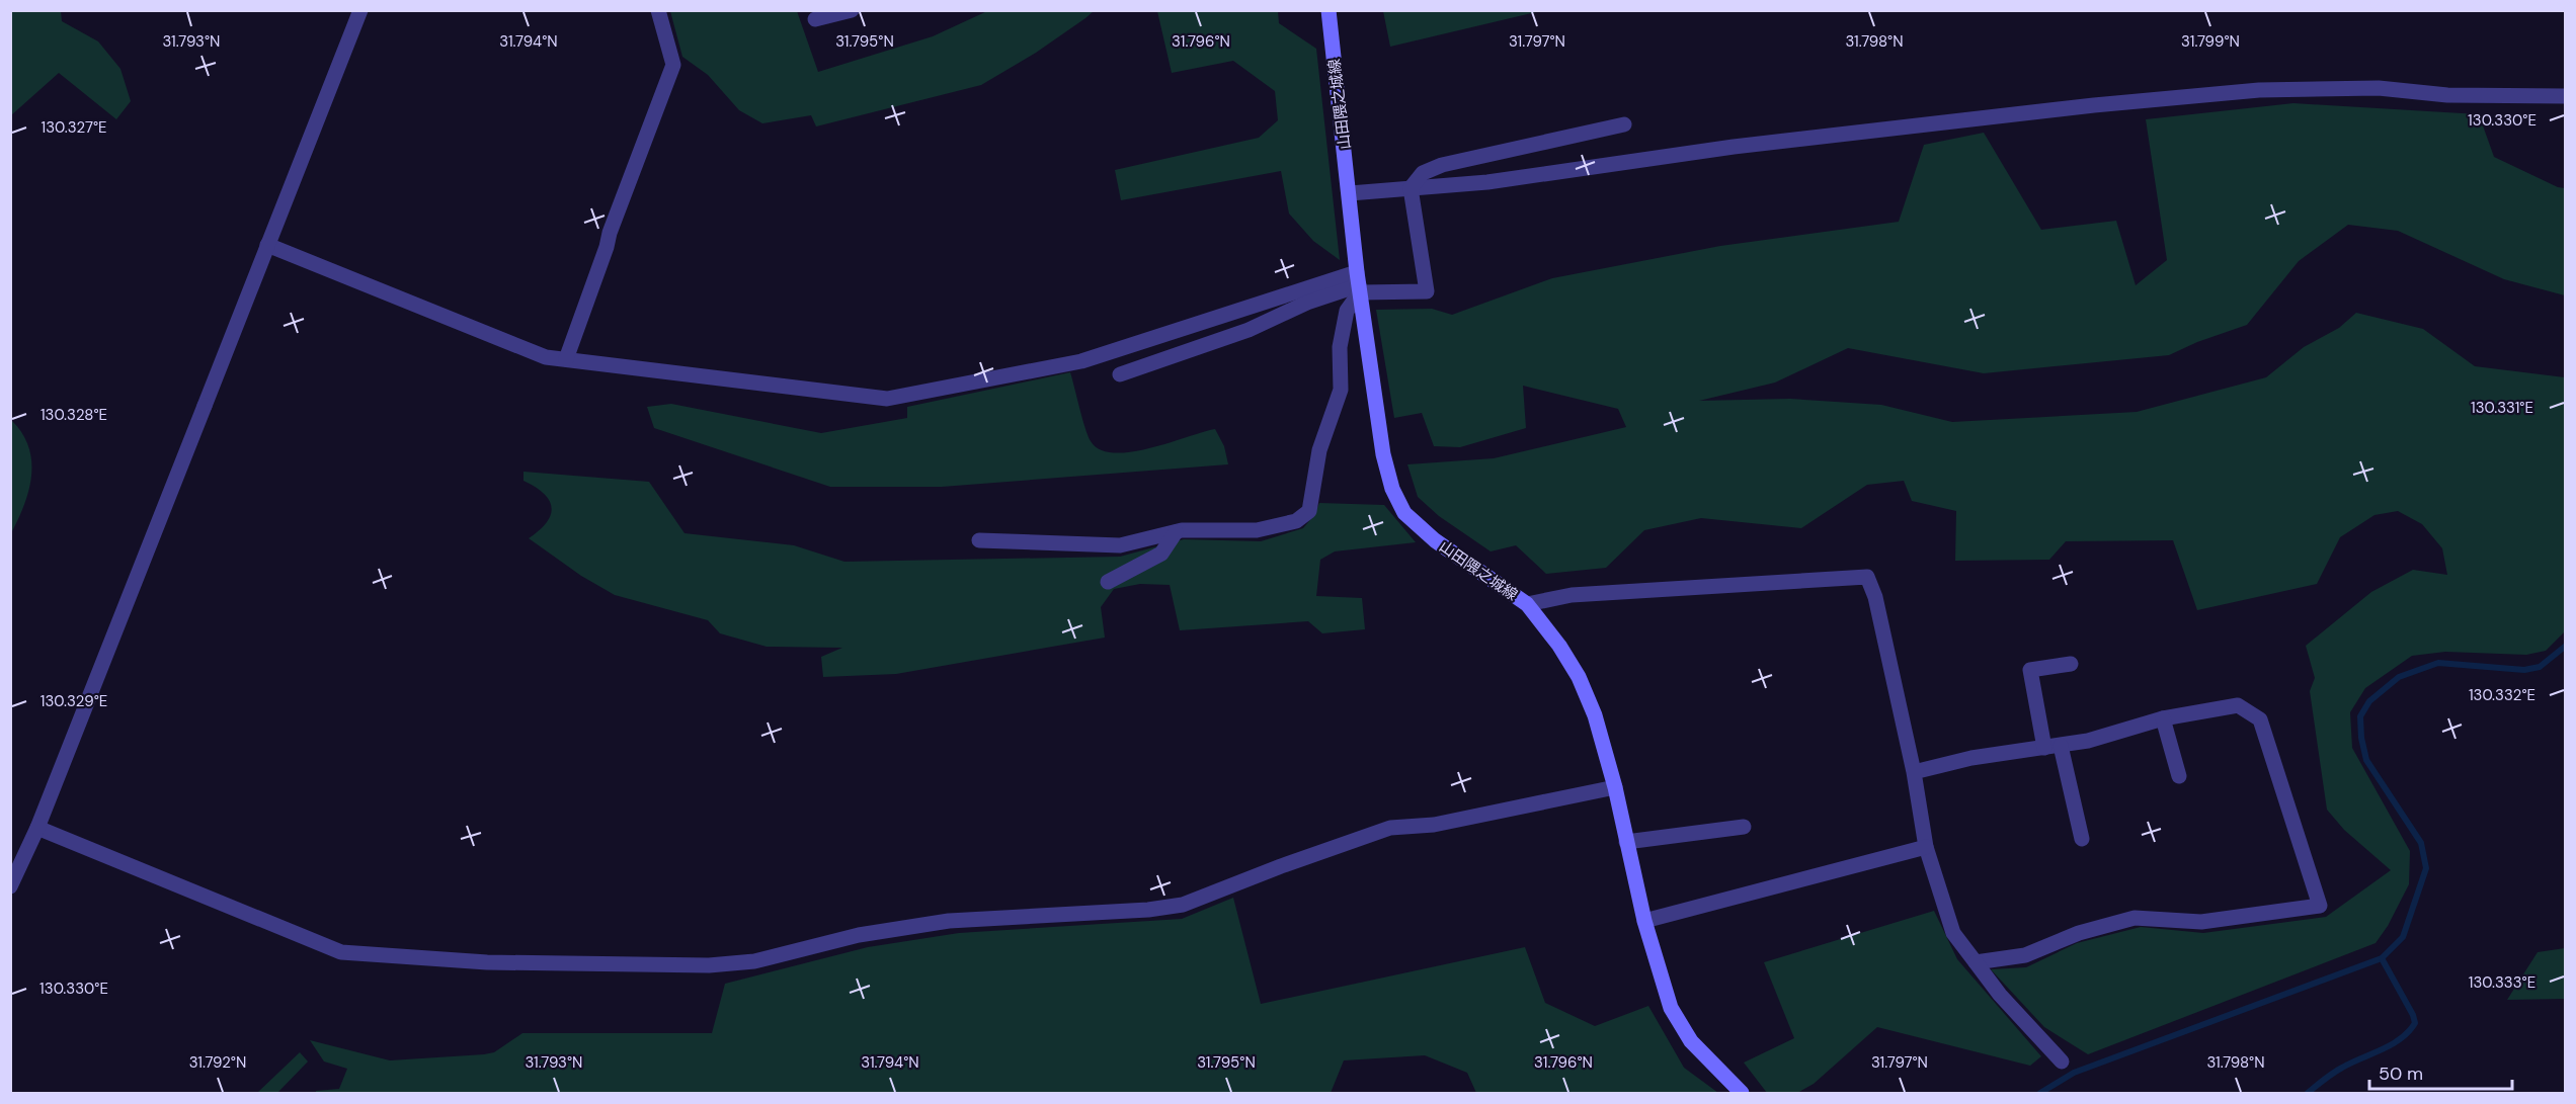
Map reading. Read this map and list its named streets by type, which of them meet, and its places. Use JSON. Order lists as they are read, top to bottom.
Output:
{
  "streets": {
    "main road": ["山田隈之城線"]
  },
  "scale_bar": "50 m",
  "coordinates": [
    "31.793°N",
    "31.794°N",
    "31.795°N",
    "31.796°N",
    "31.797°N",
    "31.798°N",
    "31.799°N",
    "130.330°E",
    "130.327°E",
    "130.331°E",
    "130.328°E",
    "130.332°E",
    "130.329°E",
    "130.333°E",
    "31.792°N"
  ]
}
